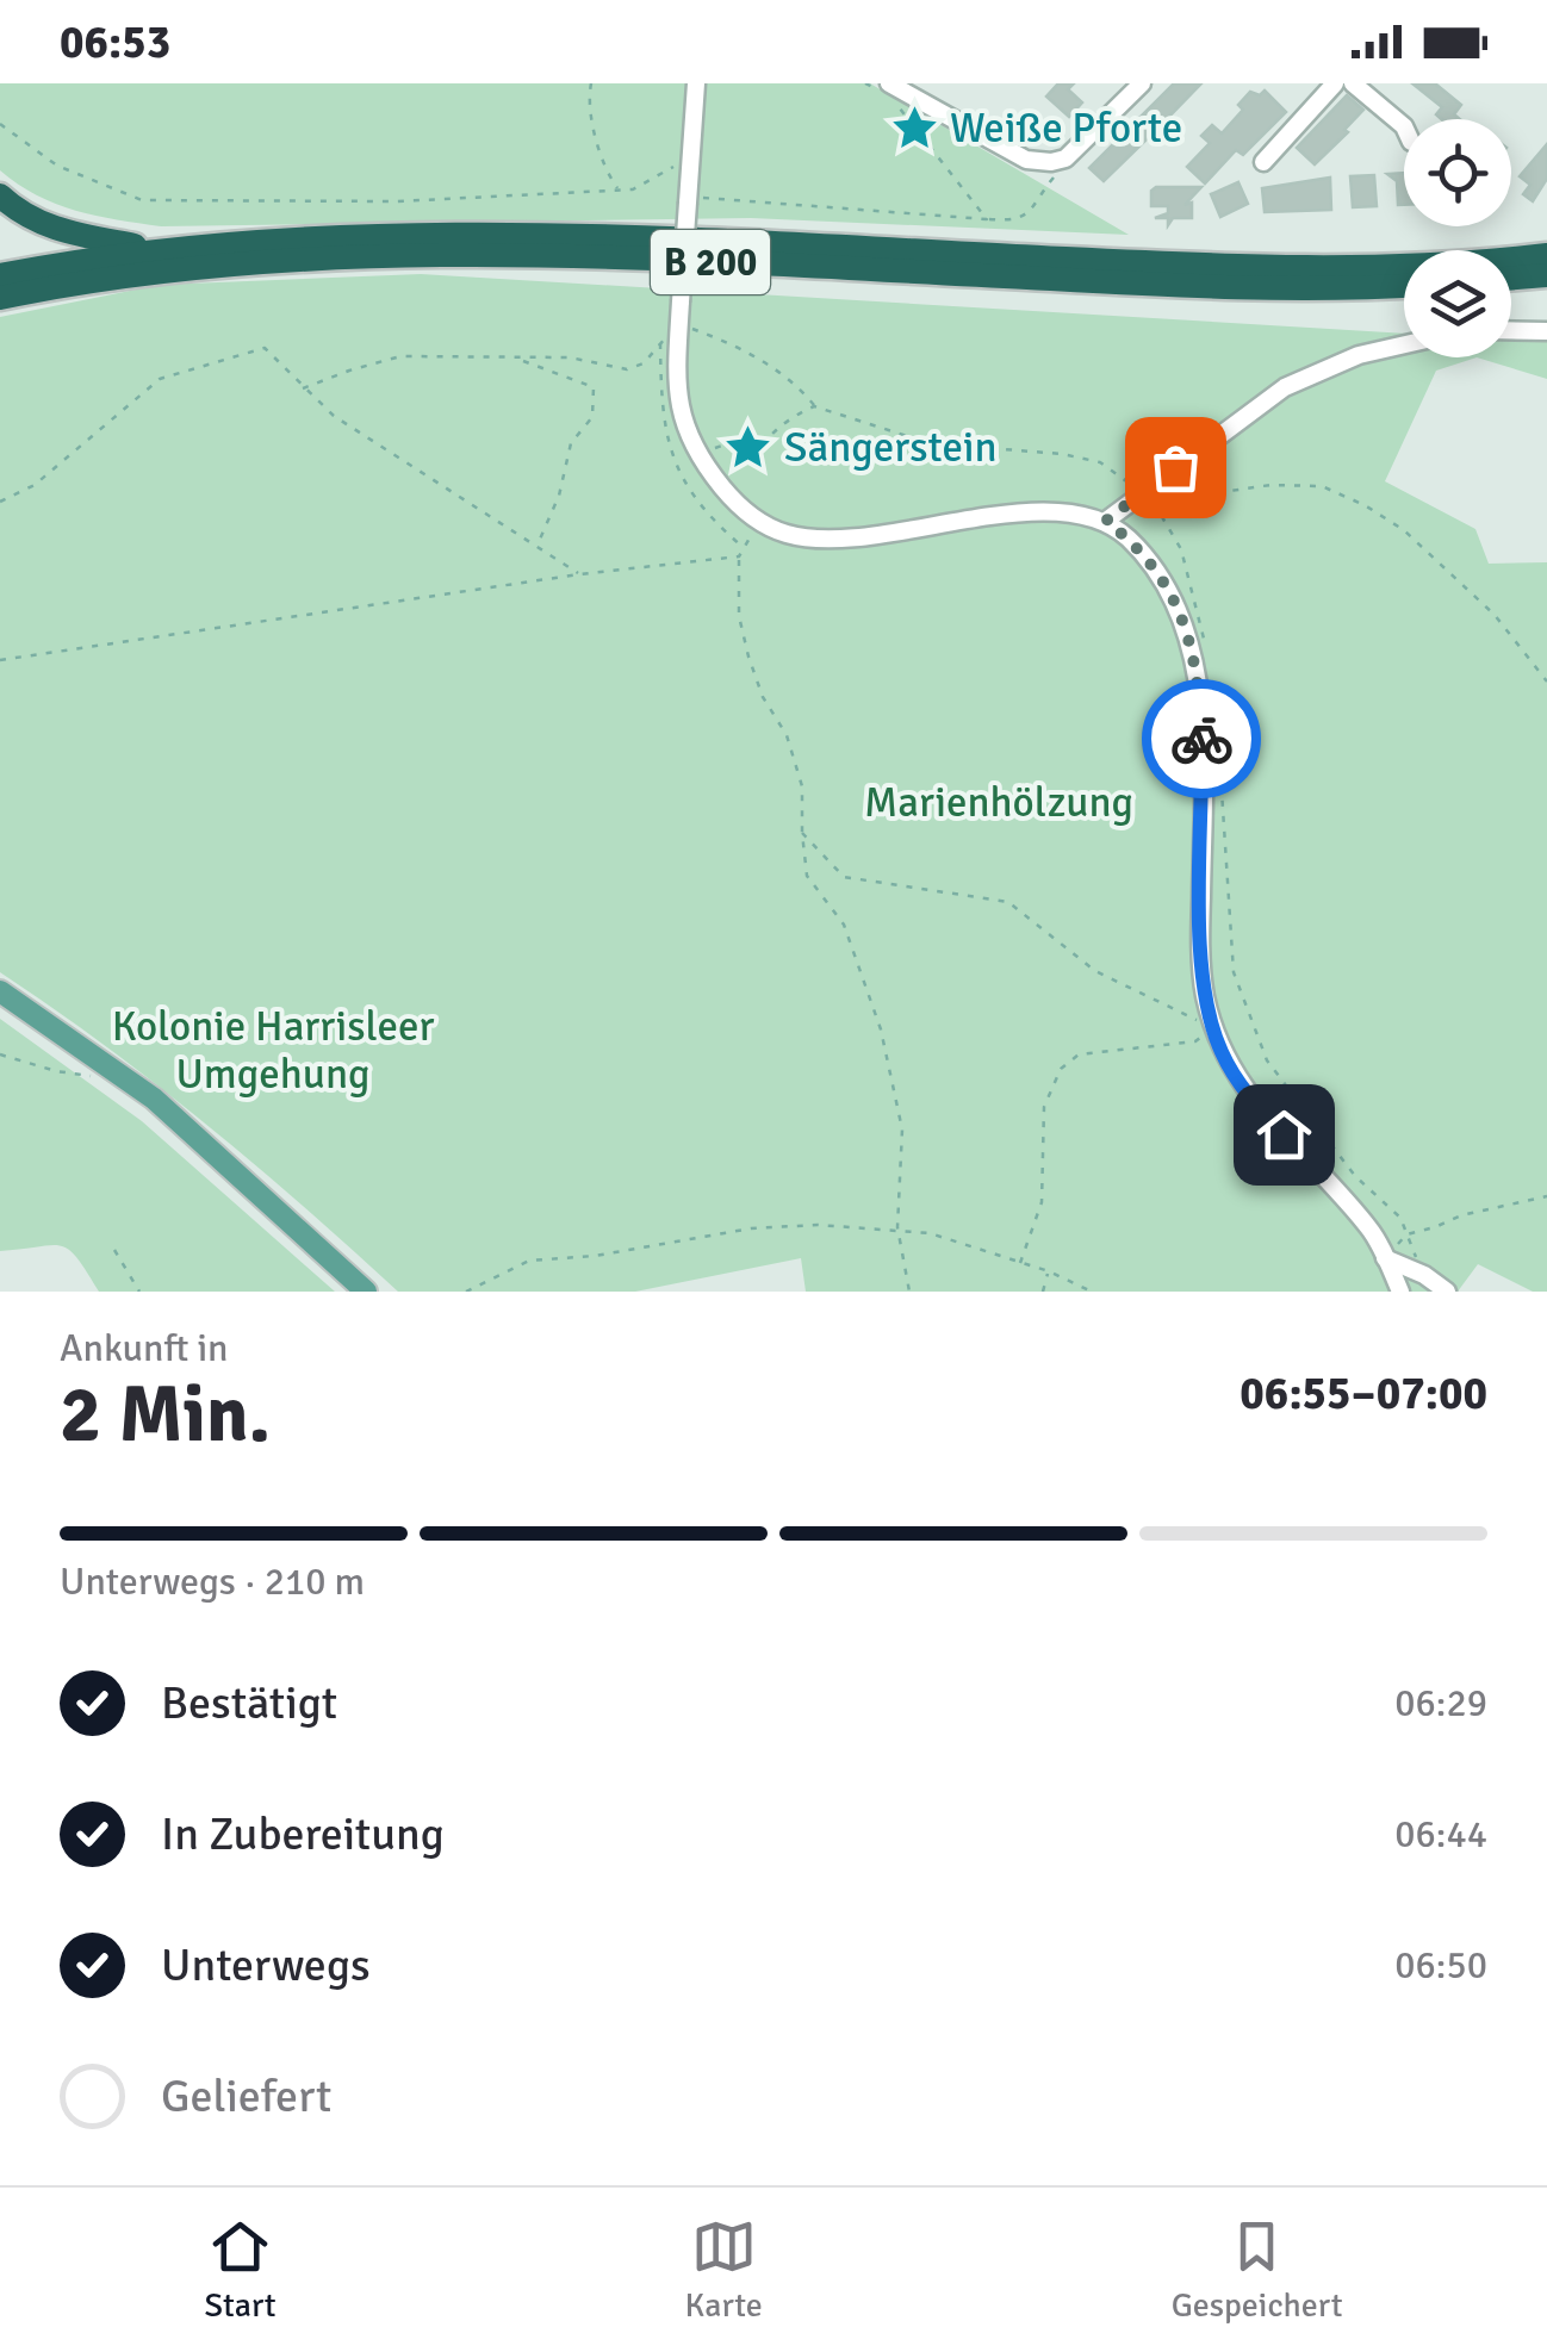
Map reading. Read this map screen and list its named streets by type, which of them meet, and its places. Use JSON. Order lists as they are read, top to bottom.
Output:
{
  "streets": {
    "highway": ["B 200"]
  },
  "parks": ["Marienhölzung", "Kolonie Harrisleer Umgehung"],
  "places": {
    "place": ["Weiße Pforte", "Sängerstein"]
  },
  "page": {
    "status": "06:53",
    "heading": ["2 Min.", "Ankunft in", "06:55–07:00"],
    "bar": "Unterwegs · 210 m",
    "list": [
      ["Bestätigt", "06:29"],
      ["In Zubereitung", "06:44"],
      ["Unterwegs", "06:50"],
      "Geliefert"
    ],
    "tabs": ["Start", "Karte", "Gespeichert"]
  }
}
